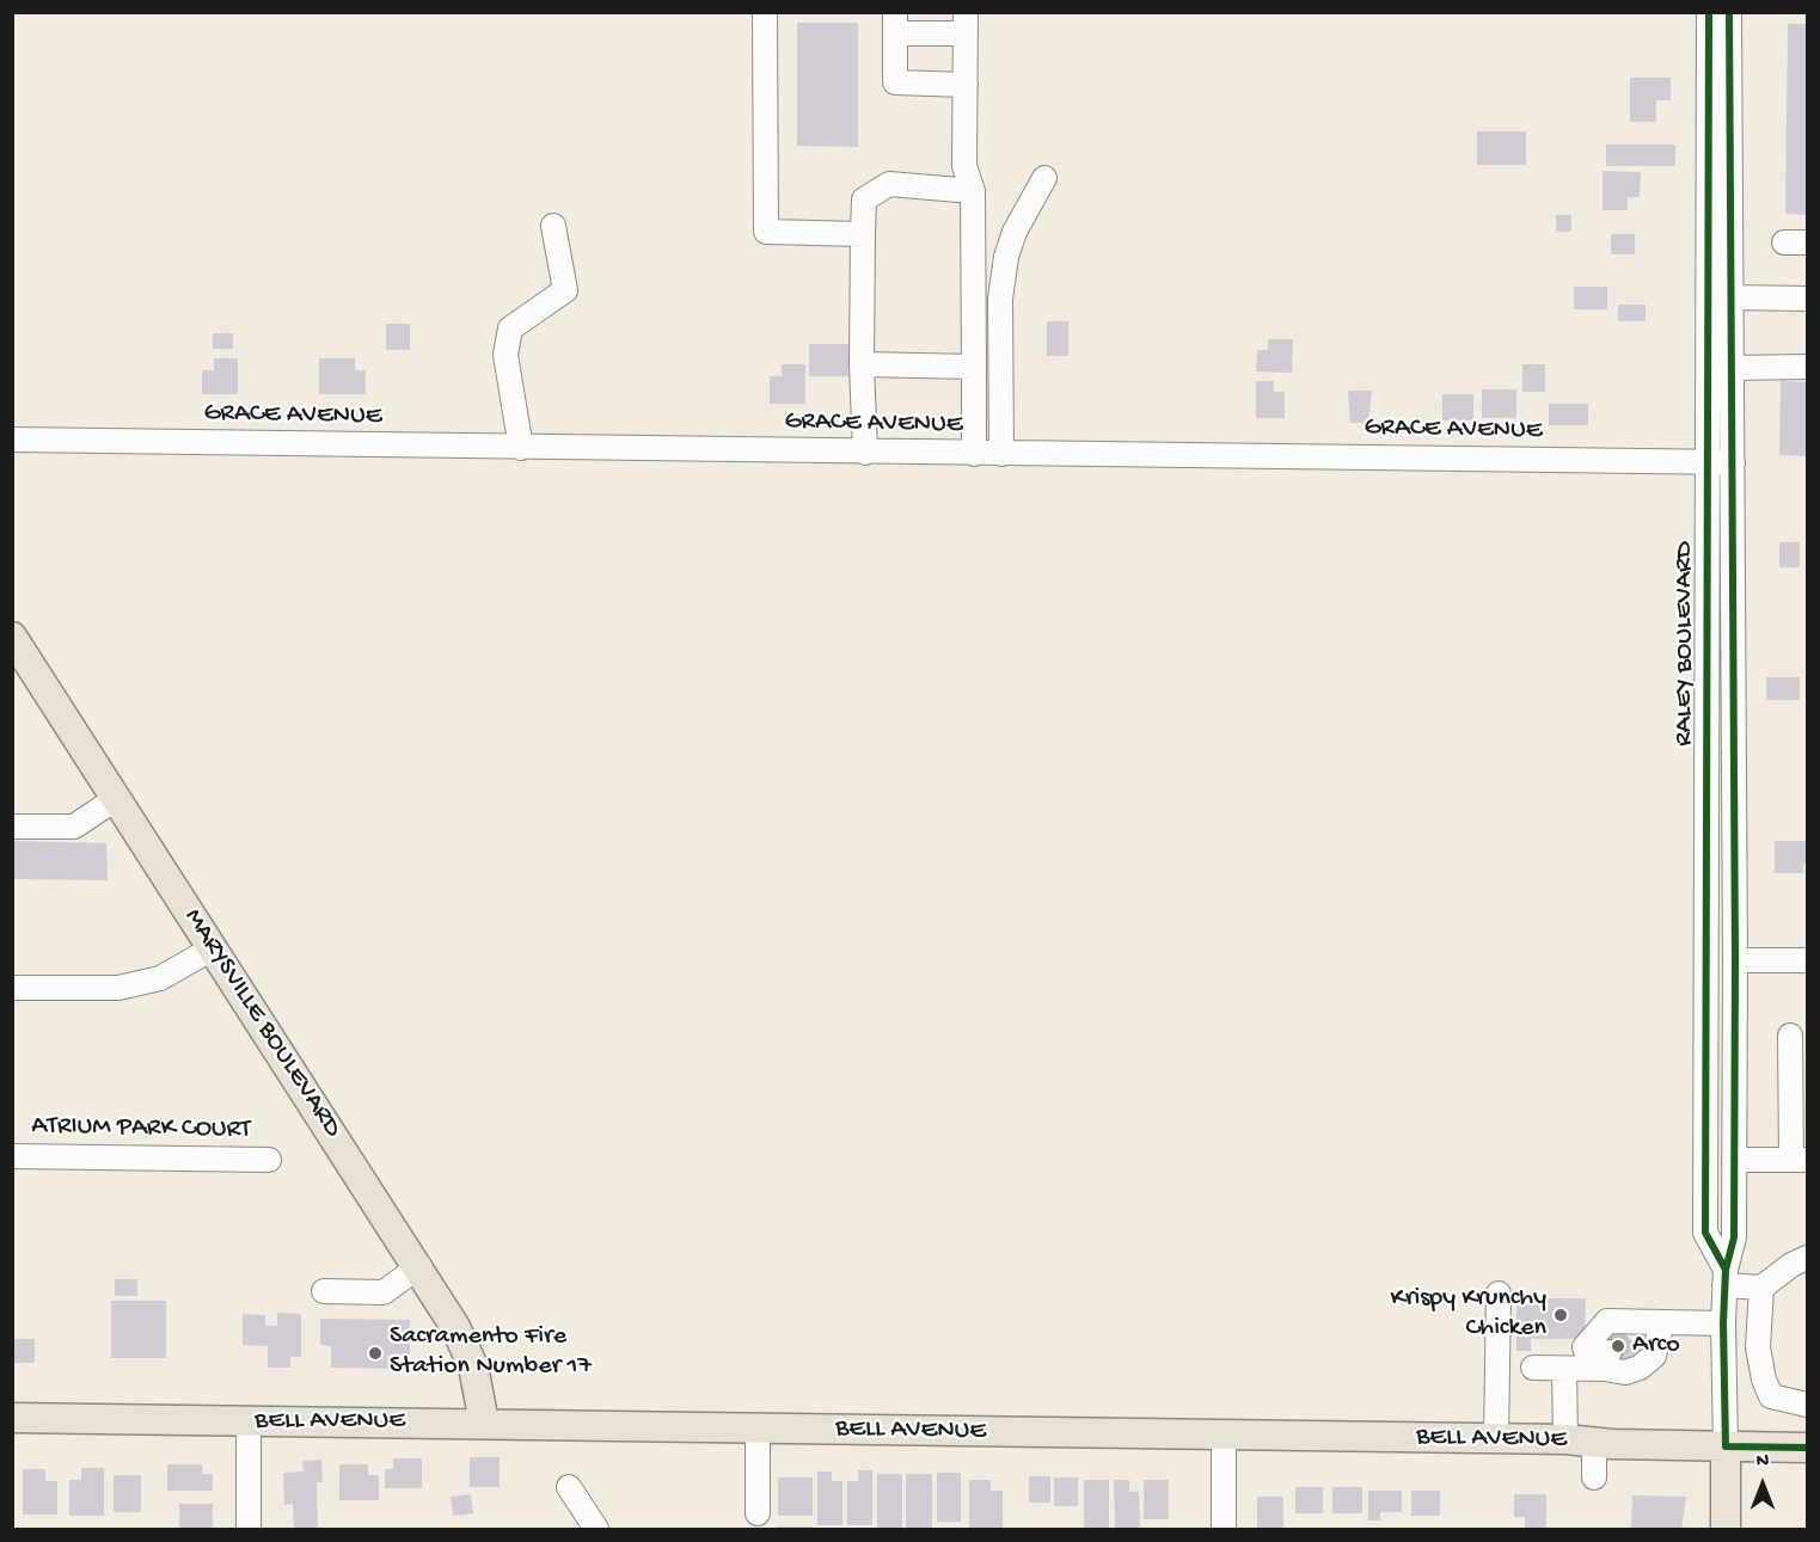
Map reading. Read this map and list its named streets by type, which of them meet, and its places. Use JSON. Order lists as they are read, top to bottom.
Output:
{
  "streets": {
    "main road": ["RALEY BOULEVARD", "MARYSVILLE BOULEVARD", "BELL AVENUE"],
    "street": ["GRACE AVENUE", "ATRIUM PARK COURT"]
  },
  "crossings": [
    ["GRACE AVENUE", "RALEY BOULEVARD"],
    ["RALEY BOULEVARD", "BELL AVENUE"],
    ["MARYSVILLE BOULEVARD", "BELL AVENUE"]
  ],
  "places": ["Krispy Krunchy Chicken", "Arco", "Sacramento Fire Station Number 17"],
  "north": "top"
}
